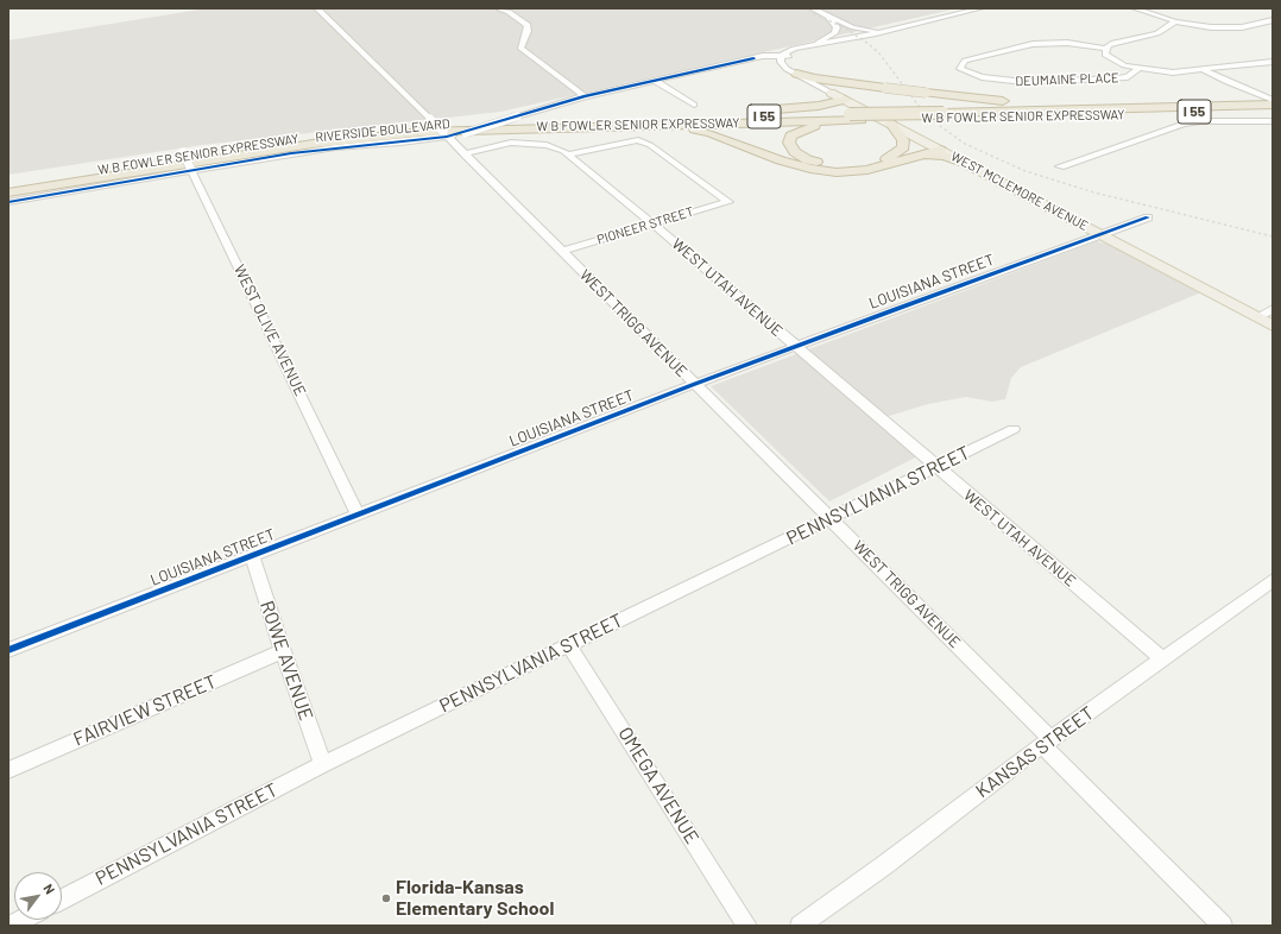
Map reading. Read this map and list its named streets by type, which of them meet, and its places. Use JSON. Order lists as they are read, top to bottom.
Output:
{
  "streets": {
    "highway": ["I 55", "W B FOWLER SENIOR EXPRESSWAY"],
    "main road": ["WEST MCLEMORE AVENUE"],
    "street": [
      "DEUMAINE PLACE",
      "RIVERSIDE BOULEVARD",
      "PIONEER STREET",
      "LOUISIANA STREET",
      "WEST UTAH AVENUE",
      "WEST TRIGG AVENUE",
      "WEST OLIVE AVENUE",
      "PENNSYLVANIA STREET",
      "ROWE AVENUE",
      "FAIRVIEW STREET",
      "KANSAS STREET",
      "OMEGA AVENUE"
    ]
  },
  "crossings": [
    ["RIVERSIDE BOULEVARD", "WEST MCLEMORE AVENUE"],
    ["RIVERSIDE BOULEVARD", "WEST TRIGG AVENUE"],
    ["RIVERSIDE BOULEVARD", "WEST OLIVE AVENUE"],
    ["WEST MCLEMORE AVENUE", "LOUISIANA STREET"],
    ["PIONEER STREET", "WEST UTAH AVENUE"],
    ["PIONEER STREET", "WEST TRIGG AVENUE"],
    ["LOUISIANA STREET", "WEST UTAH AVENUE"],
    ["LOUISIANA STREET", "WEST TRIGG AVENUE"],
    ["LOUISIANA STREET", "WEST OLIVE AVENUE"],
    ["LOUISIANA STREET", "ROWE AVENUE"],
    ["WEST UTAH AVENUE", "WEST TRIGG AVENUE"],
    ["WEST UTAH AVENUE", "PENNSYLVANIA STREET"],
    ["WEST UTAH AVENUE", "KANSAS STREET"],
    ["WEST TRIGG AVENUE", "PENNSYLVANIA STREET"],
    ["WEST TRIGG AVENUE", "KANSAS STREET"],
    ["PENNSYLVANIA STREET", "ROWE AVENUE"],
    ["PENNSYLVANIA STREET", "OMEGA AVENUE"],
    ["ROWE AVENUE", "FAIRVIEW STREET"]
  ],
  "places": ["Florida-Kansas Elementary School"],
  "north": "top right"
}
